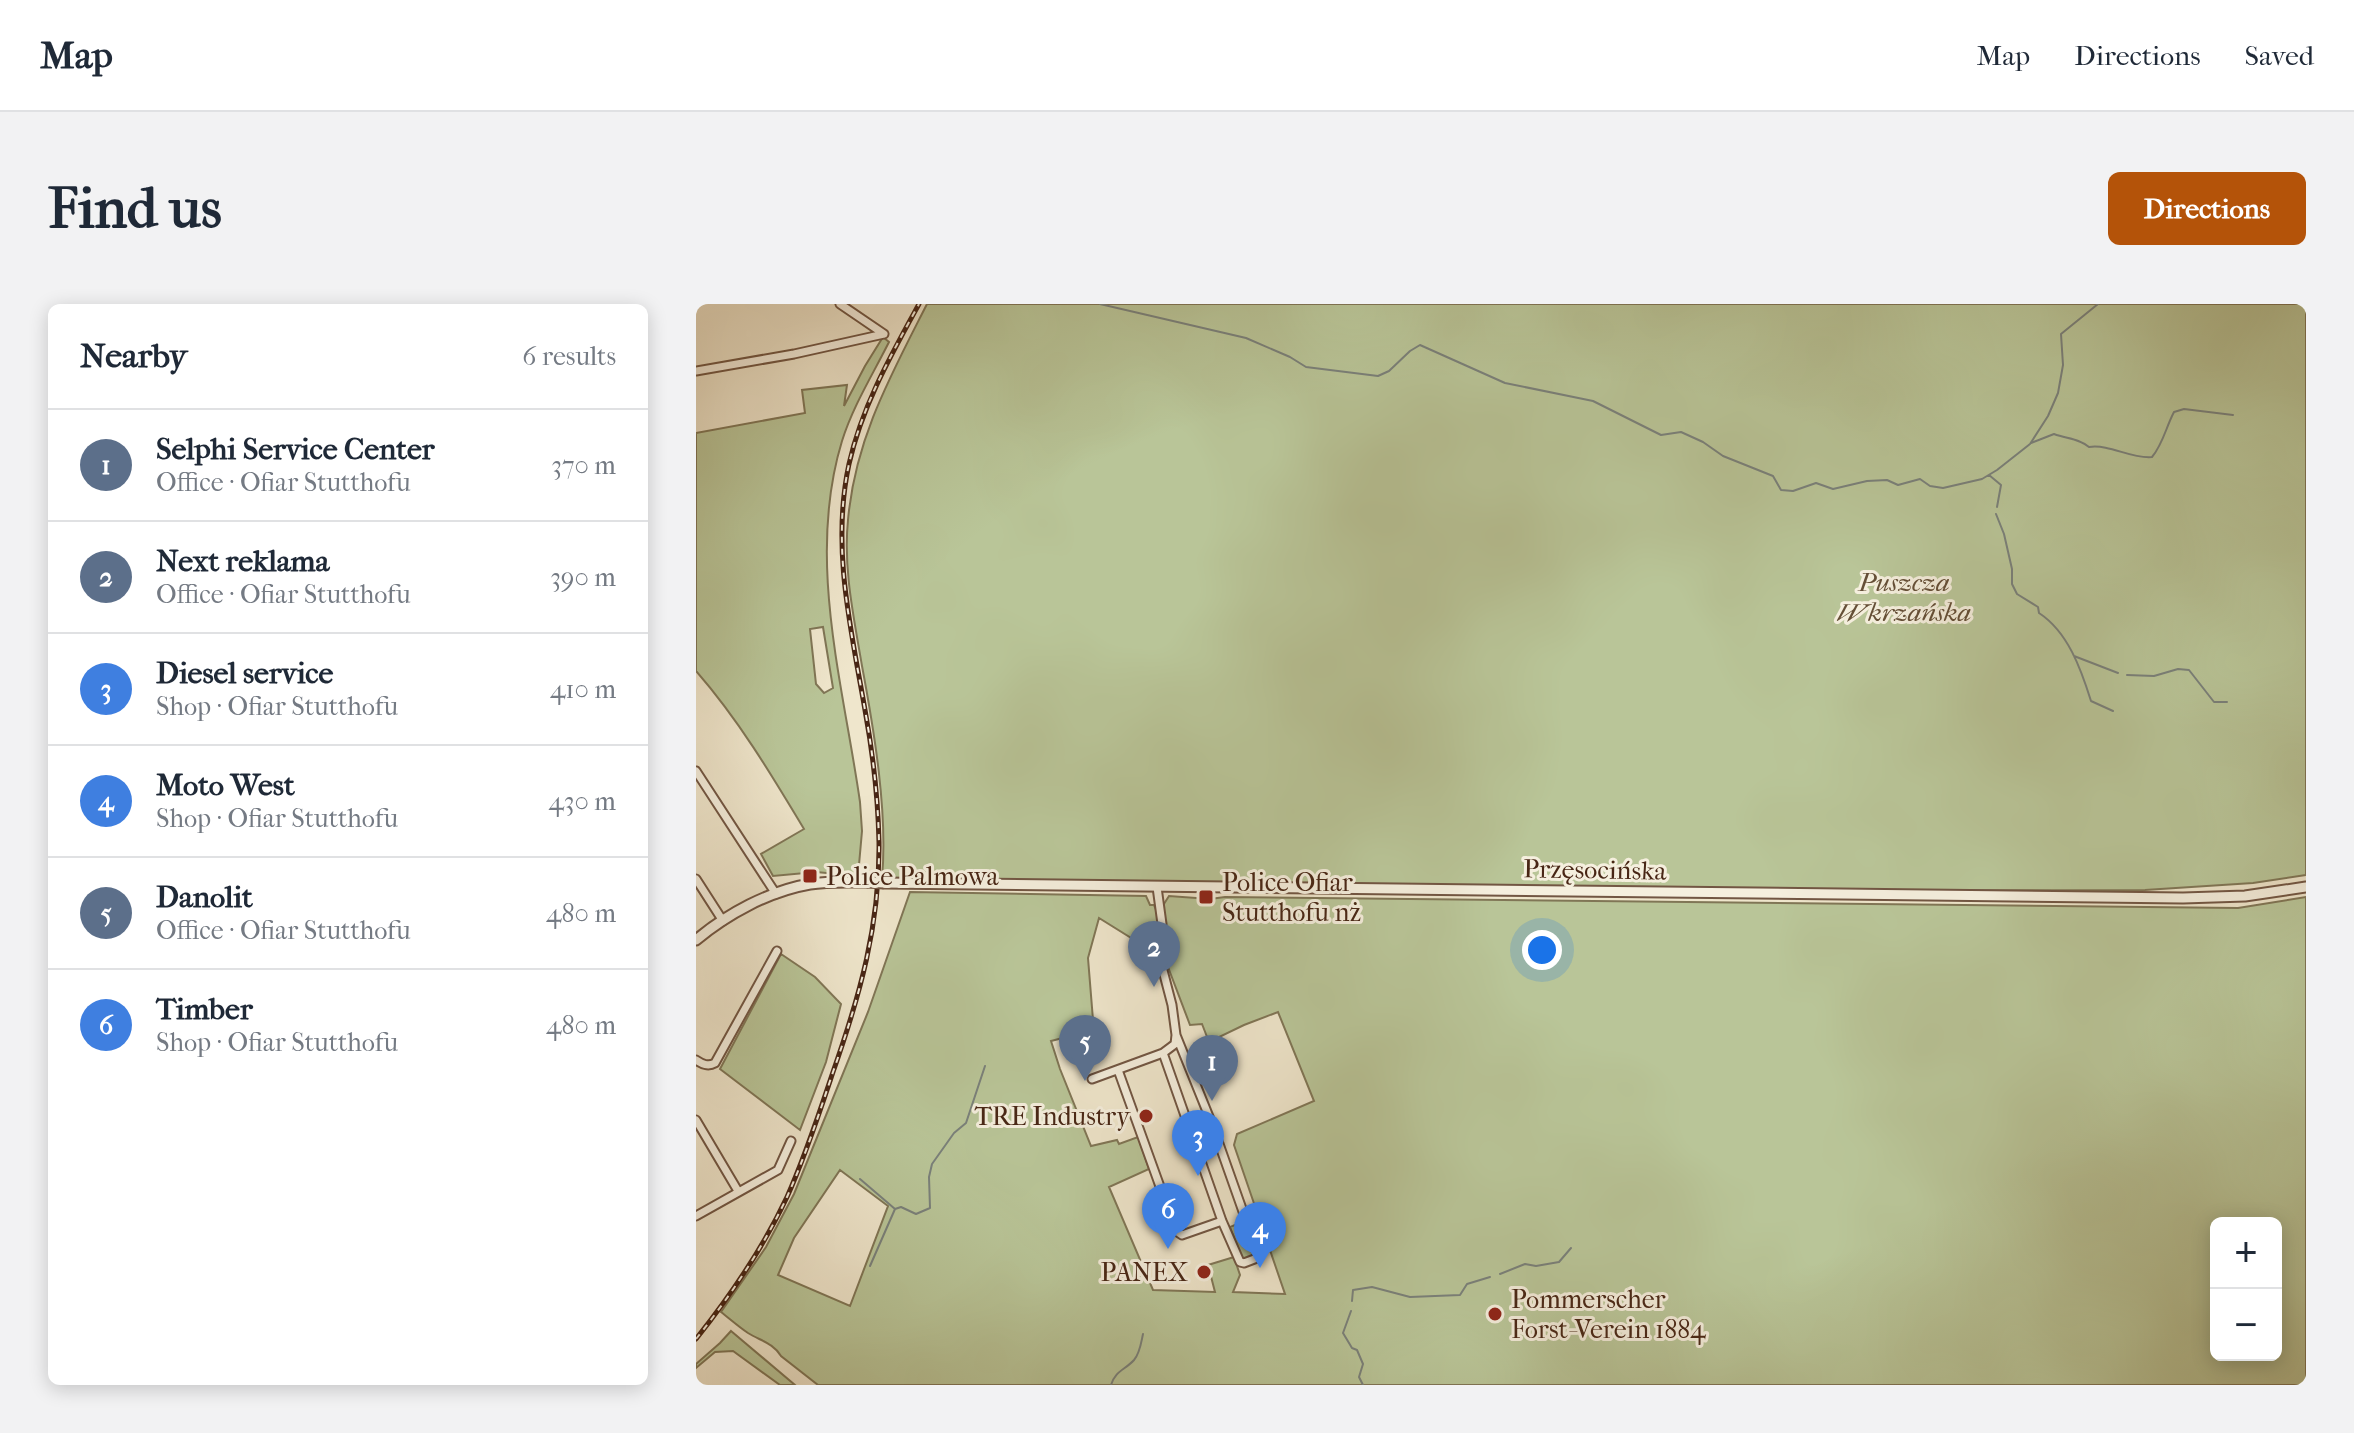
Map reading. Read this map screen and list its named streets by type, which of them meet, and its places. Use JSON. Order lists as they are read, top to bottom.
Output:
{
  "streets": {
    "street": ["Przęsocińska"]
  },
  "parks": ["Puszcza Wkrzańska"],
  "places": {
    "transit": ["Police Palmowa", "Police Ofiar Stutthofu nż"],
    "other": ["TRE Industry", "PANEX", "Pommerscher Forst-Verein 1884"]
  },
  "page": {
    "header": "Map",
    "nav": ["Map", "Directions", "Saved"],
    "buttons": "Directions",
    "title": "Find us",
    "heading": ["Nearby", "6 results"],
    "list": [
      {
        "mark": "1",
        "name": "Selphi Service Center",
        "note": "Office · Ofiar Stutthofu",
        "value": "370 m"
      },
      {
        "mark": "2",
        "name": "Next reklama",
        "note": "Office · Ofiar Stutthofu",
        "value": "390 m"
      },
      {
        "mark": "3",
        "name": "Diesel service",
        "note": "Shop · Ofiar Stutthofu",
        "value": "410 m"
      },
      {
        "mark": "4",
        "name": "Moto West",
        "note": "Shop · Ofiar Stutthofu",
        "value": "430 m"
      },
      {
        "mark": "5",
        "name": "Danolit",
        "note": "Office · Ofiar Stutthofu",
        "value": "480 m"
      },
      {
        "mark": "6",
        "name": "Timber",
        "note": "Shop · Ofiar Stutthofu",
        "value": "480 m"
      }
    ],
    "pins": [
      "2",
      "5",
      "1",
      "3",
      "6",
      "4"
    ],
    "map_buttons": ["+", "−"]
  }
}
